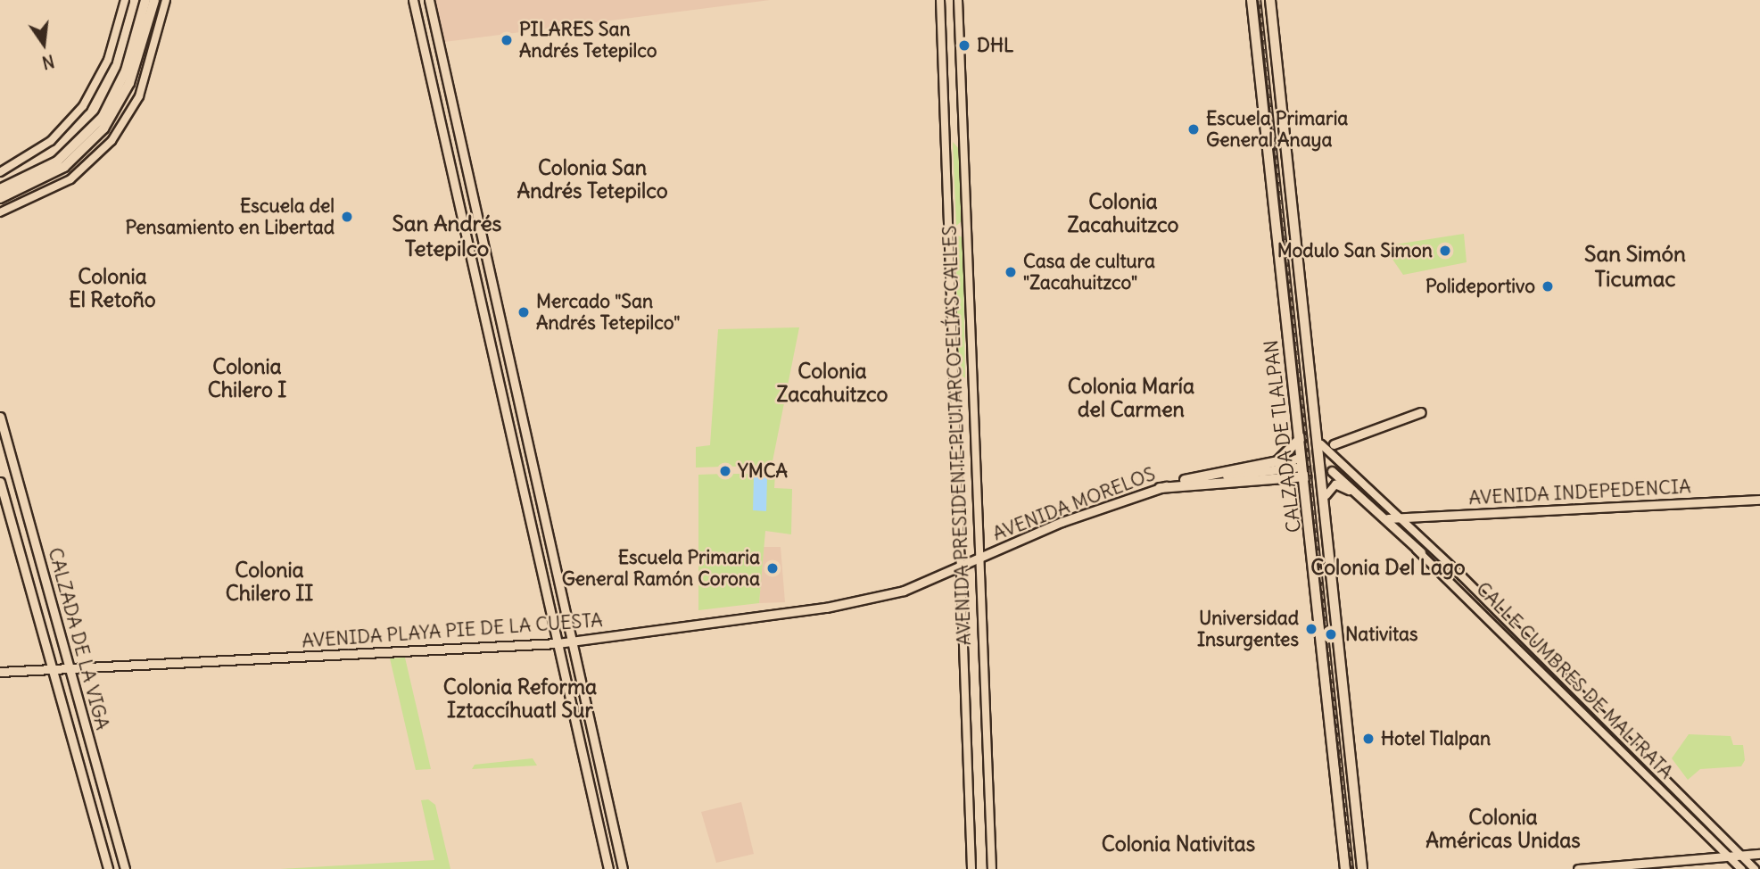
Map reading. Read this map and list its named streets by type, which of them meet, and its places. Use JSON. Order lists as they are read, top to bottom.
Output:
{
  "streets": {
    "highway": ["CALZADA DE TLALPAN"],
    "main road": [
      "AVENIDA PRESIDENTE PLUTARCO ELÍAS CALLES",
      "AVENIDA INDEPEDENCIA",
      "AVENIDA MORELOS",
      "AVENIDA PLAYA PIE DE LA CUESTA",
      "CALZADA DE LA VIGA",
      "CALLE CUMBRES DE MALTRATA"
    ]
  },
  "crossings": [
    ["AVENIDA PRESIDENTE PLUTARCO ELÍAS CALLES", "AVENIDA MORELOS"],
    ["AVENIDA PRESIDENTE PLUTARCO ELÍAS CALLES", "AVENIDA PLAYA PIE DE LA CUESTA"],
    ["CALZADA DE TLALPAN", "CALLE CUMBRES DE MALTRATA"],
    ["AVENIDA INDEPEDENCIA", "CALLE CUMBRES DE MALTRATA"],
    ["AVENIDA MORELOS", "AVENIDA PLAYA PIE DE LA CUESTA"],
    ["AVENIDA PLAYA PIE DE LA CUESTA", "CALZADA DE LA VIGA"]
  ],
  "districts": [
    "Colonia San Andrés Tetepilco",
    "Colonia Zacahuitzco",
    "San Andrés Tetepilco",
    "San Simón Ticumac",
    "Colonia El Retoño",
    "Colonia Chilero I",
    "Colonia Zacahuitzco",
    "Colonia María del Carmen",
    "Colonia Del Lago",
    "Colonia Chilero II",
    "Colonia Reforma Iztaccíhuatl Sur",
    "Colonia Américas Unidas",
    "Colonia Nativitas"
  ],
  "places": [
    "PILARES San Andrés Tetepilco",
    "DHL",
    "Escuela Primaria General Anaya",
    "Escuela del Pensamiento en Libertad",
    "Modulo San Simon",
    "Casa de cultura \"Zacahuitzco\"",
    "Polideportivo",
    "Mercado \"San Andrés Tetepilco\"",
    "YMCA",
    "Escuela Primaria General Ramón Corona",
    "Universidad Insurgentes",
    "Nativitas",
    "Hotel Tlalpan"
  ],
  "north": "bottom"
}
